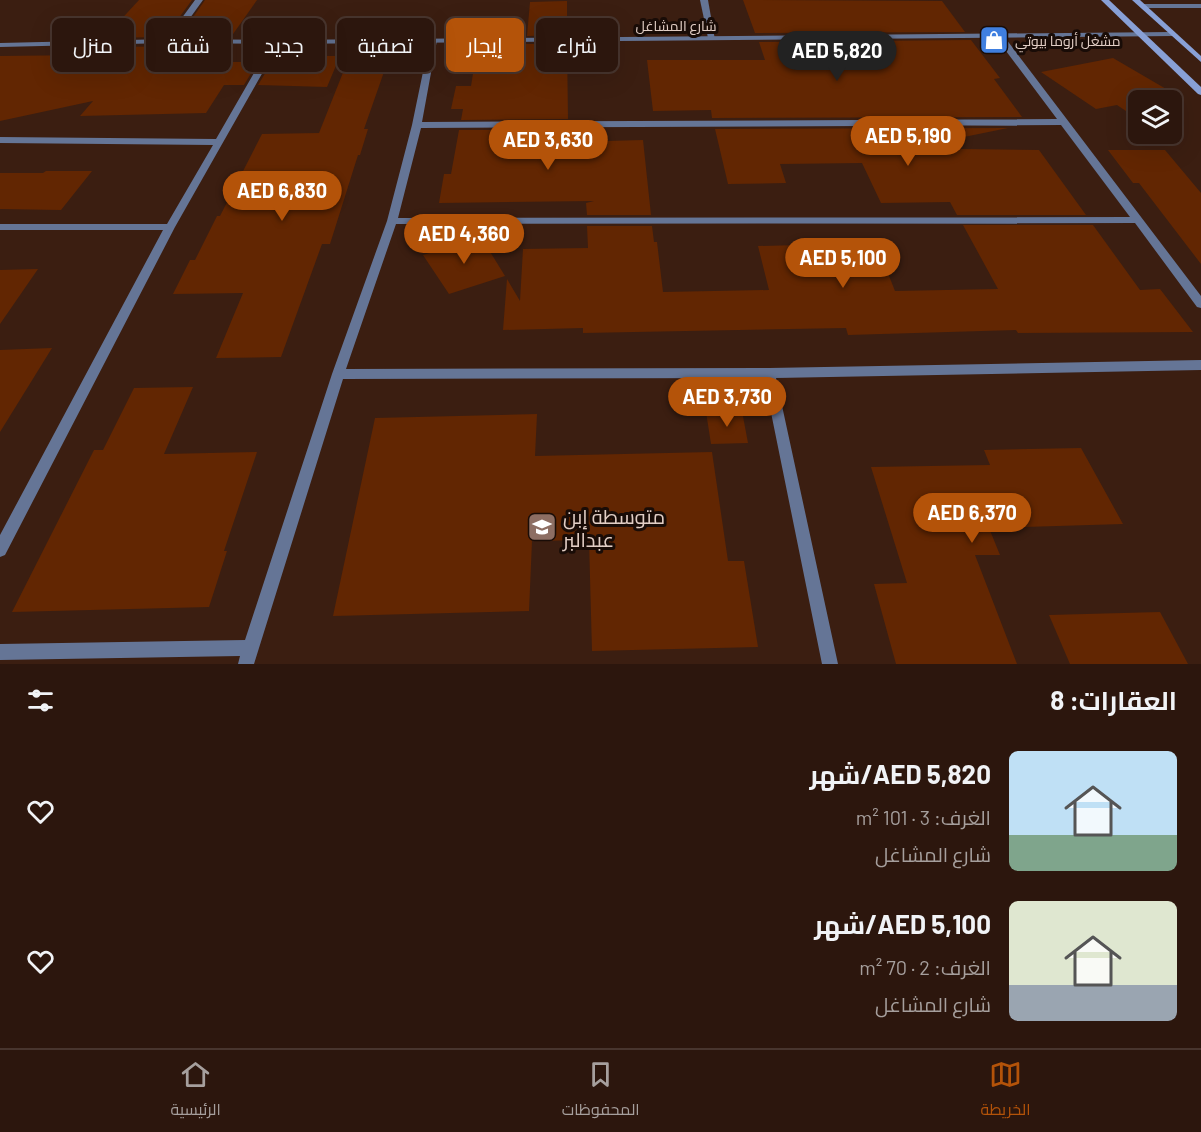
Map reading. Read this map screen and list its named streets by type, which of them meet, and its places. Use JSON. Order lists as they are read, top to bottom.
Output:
{
  "streets": {
    "street": ["شارع المشاغل"]
  },
  "places": {
    "shop": ["مشغل أروما بيوتي"],
    "school or university": ["متوسطة إبن عبدالبر"]
  },
  "page": {
    "chip": [
      "شراء",
      "إيجار",
      "تصفية",
      "جديد",
      "شقة",
      "منزل"
    ],
    "price": [
      "AED 5,820",
      "AED 5,190",
      "AED 3,630",
      "AED 6,830",
      "AED 4,360",
      "AED 5,100",
      "AED 3,730",
      "AED 6,370"
    ],
    "heading": "العقارات: 8",
    "list": [
      {
        "name": "AED 5,820/شهر",
        "note": "الغرف: 3 · 101 m² · شارع المشاغل"
      },
      {
        "name": "AED 5,100/شهر",
        "note": "الغرف: 2 · 70 m² · شارع المشاغل"
      }
    ],
    "tabs": ["الخريطة", "المحفوظات", "الرئيسية"]
  }
}
